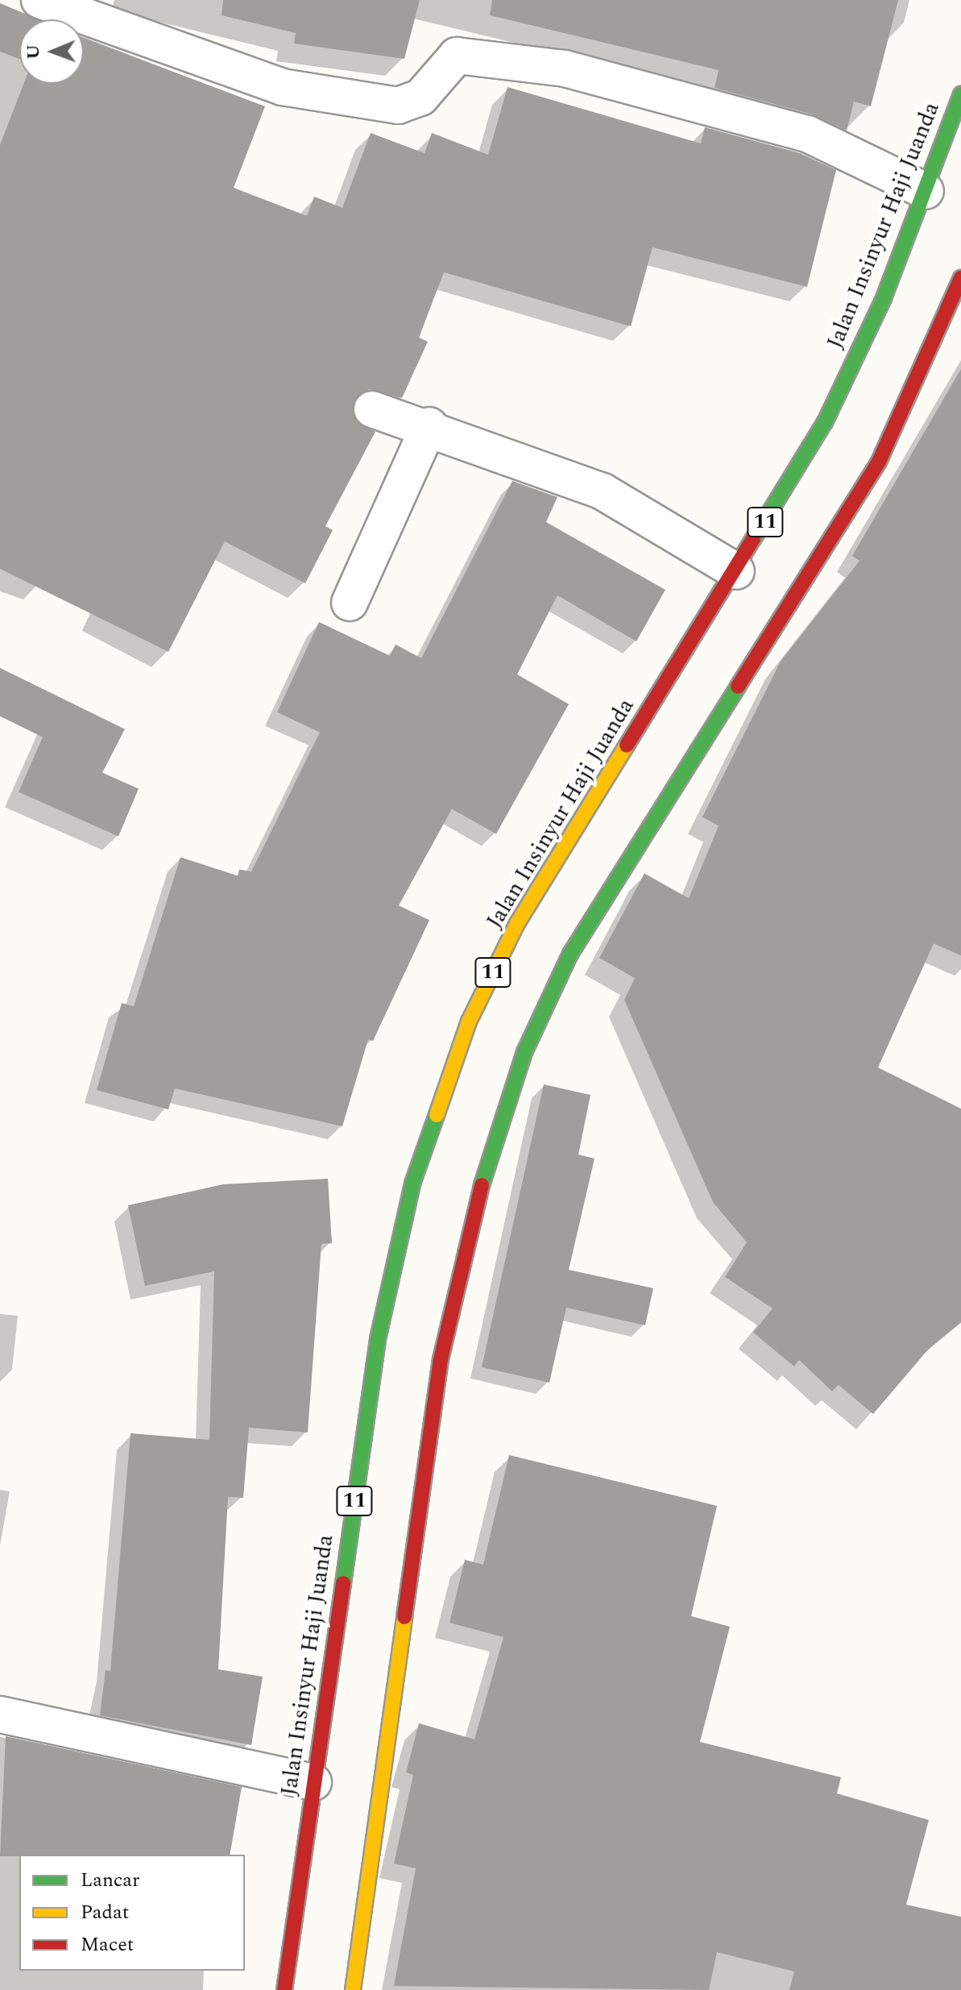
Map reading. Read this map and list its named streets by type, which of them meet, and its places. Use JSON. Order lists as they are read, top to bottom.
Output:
{
  "streets": {
    "highway": ["Jalan Insinyur Haji Juanda", "11"]
  },
  "legend": ["Lancar", "Padat", "Macet"],
  "north": "left"
}
